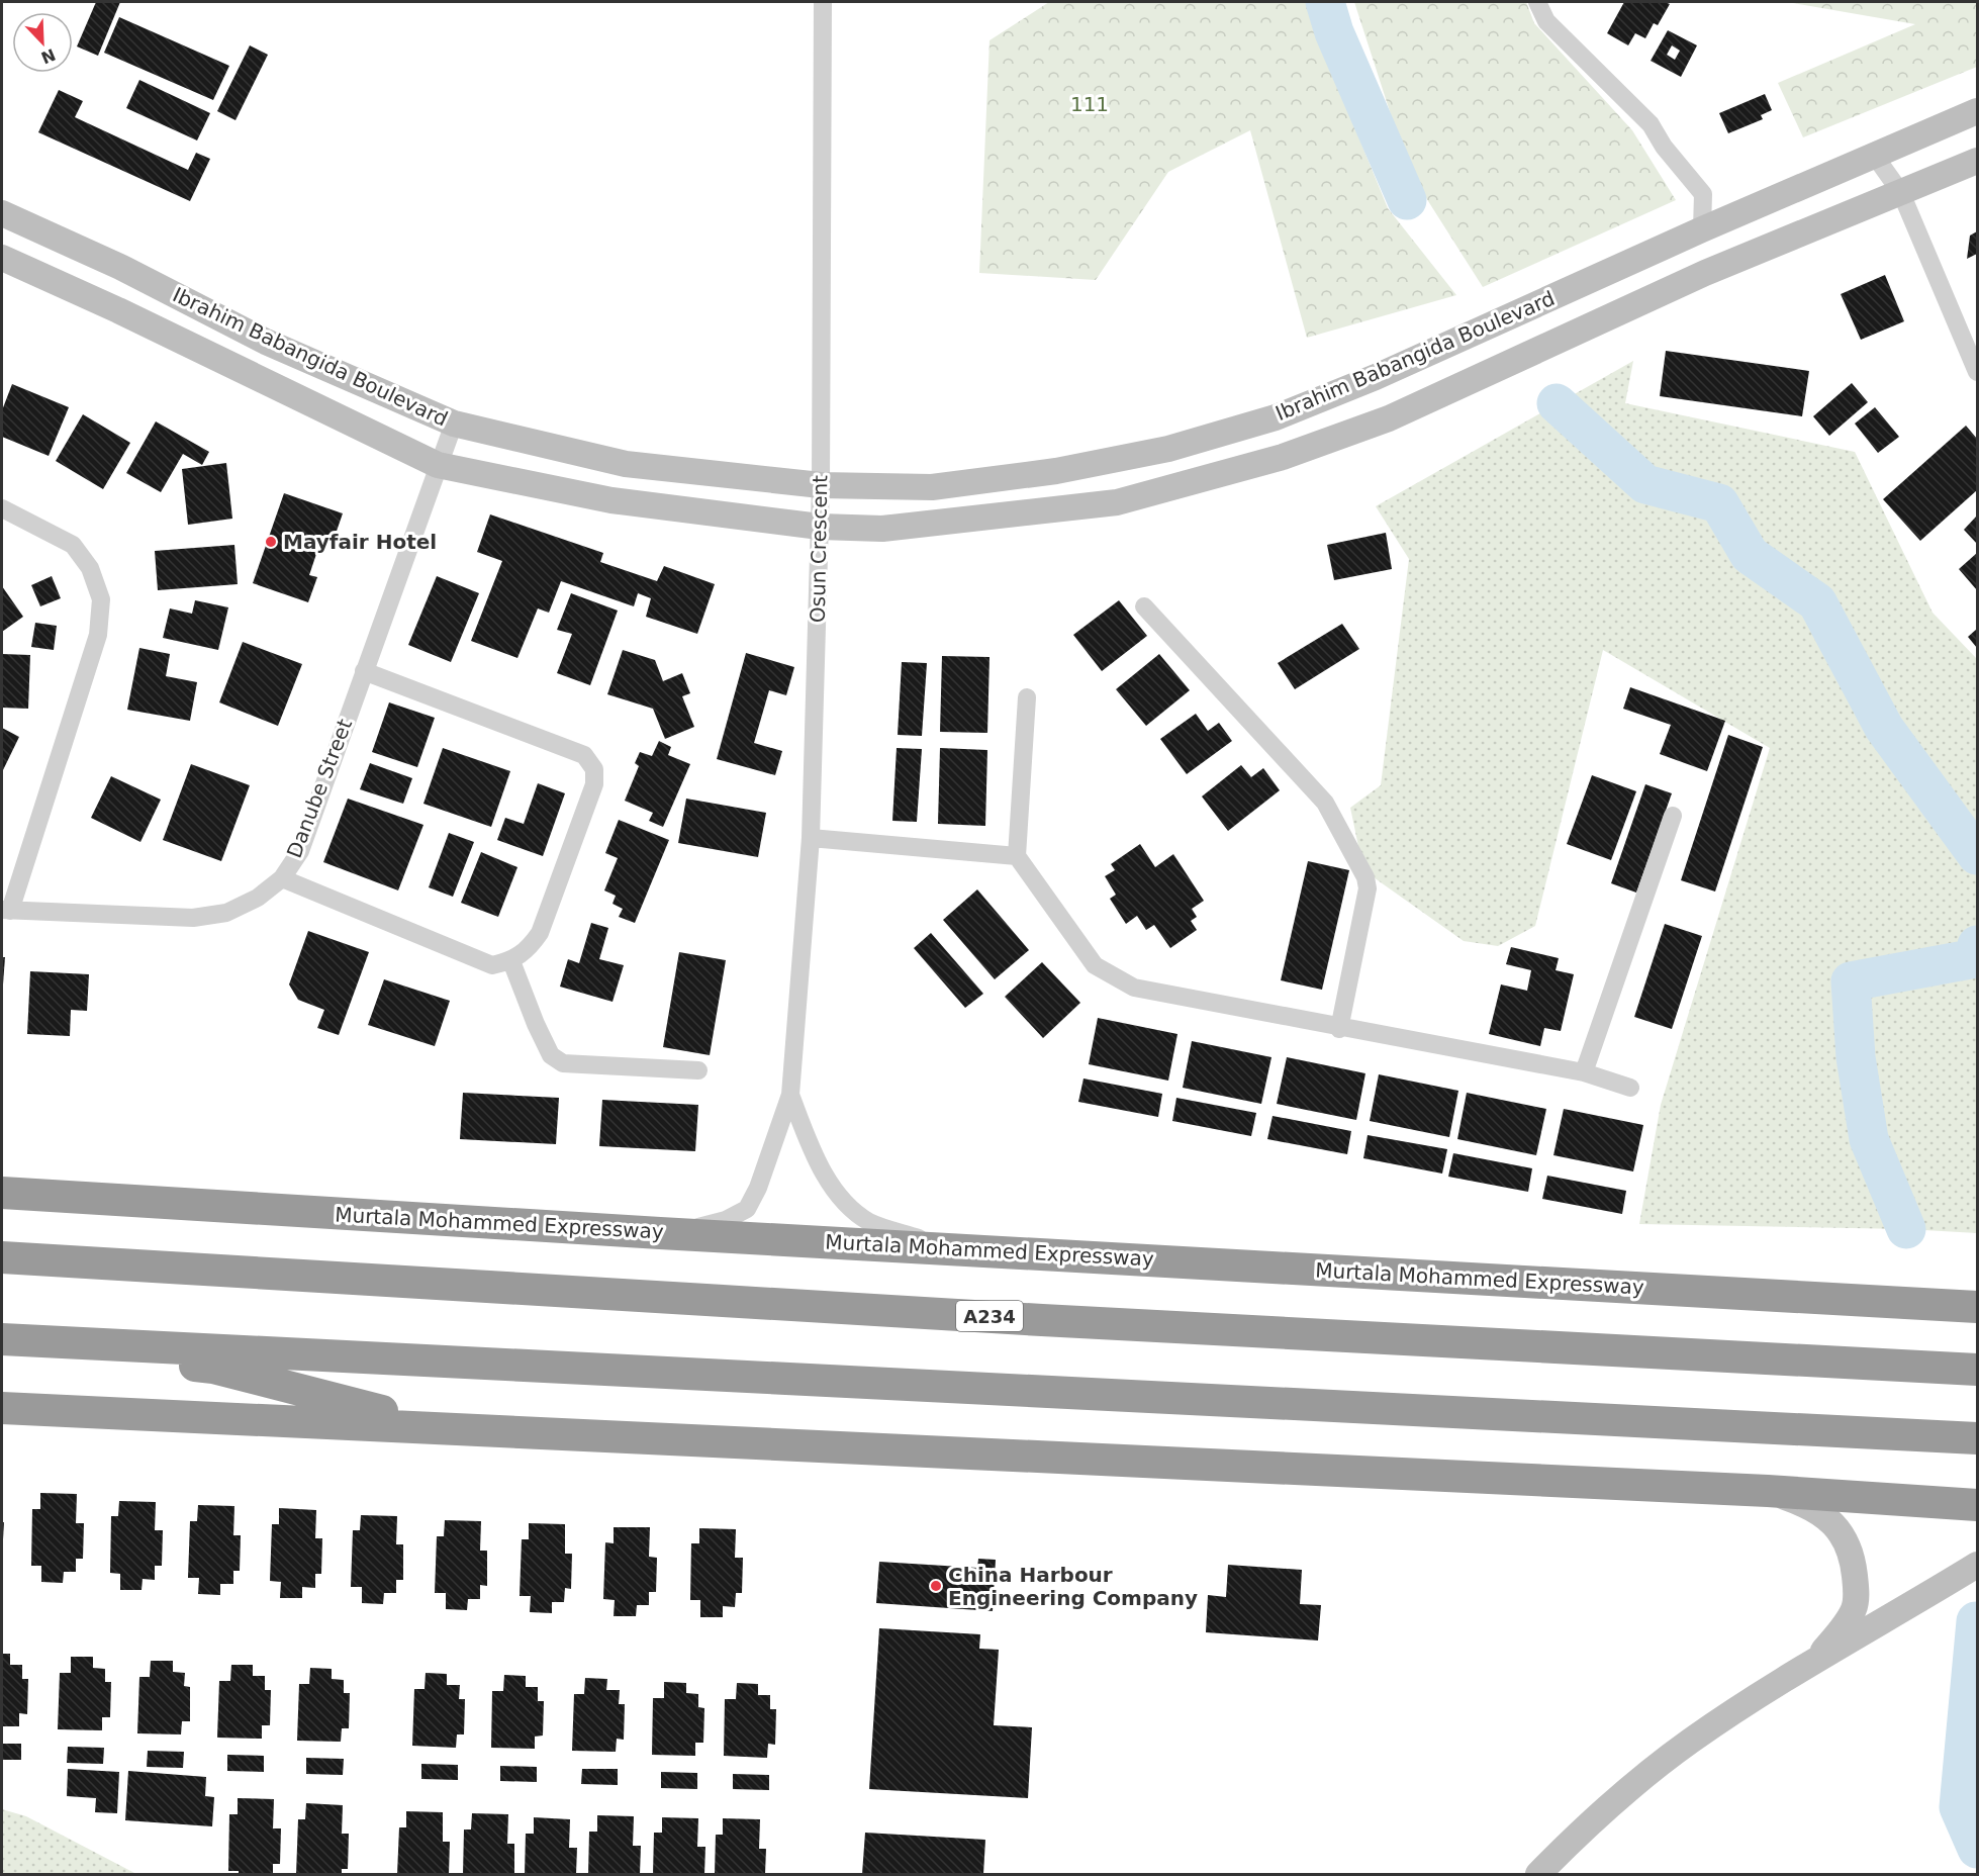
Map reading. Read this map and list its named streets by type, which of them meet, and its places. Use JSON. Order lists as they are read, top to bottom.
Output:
{
  "streets": {
    "highway": ["Murtala Mohammed Expressway", "A234"],
    "street": ["Ibrahim Babangida Boulevard", "Osun Crescent", "Danube Street"]
  },
  "crossings": [
    ["Ibrahim Babangida Boulevard", "Osun Crescent"],
    ["Ibrahim Babangida Boulevard", "Danube Street"]
  ],
  "parks": ["111"],
  "places": ["Mayfair Hotel", "China Harbour Engineering Company"],
  "north": "bottom right"
}
